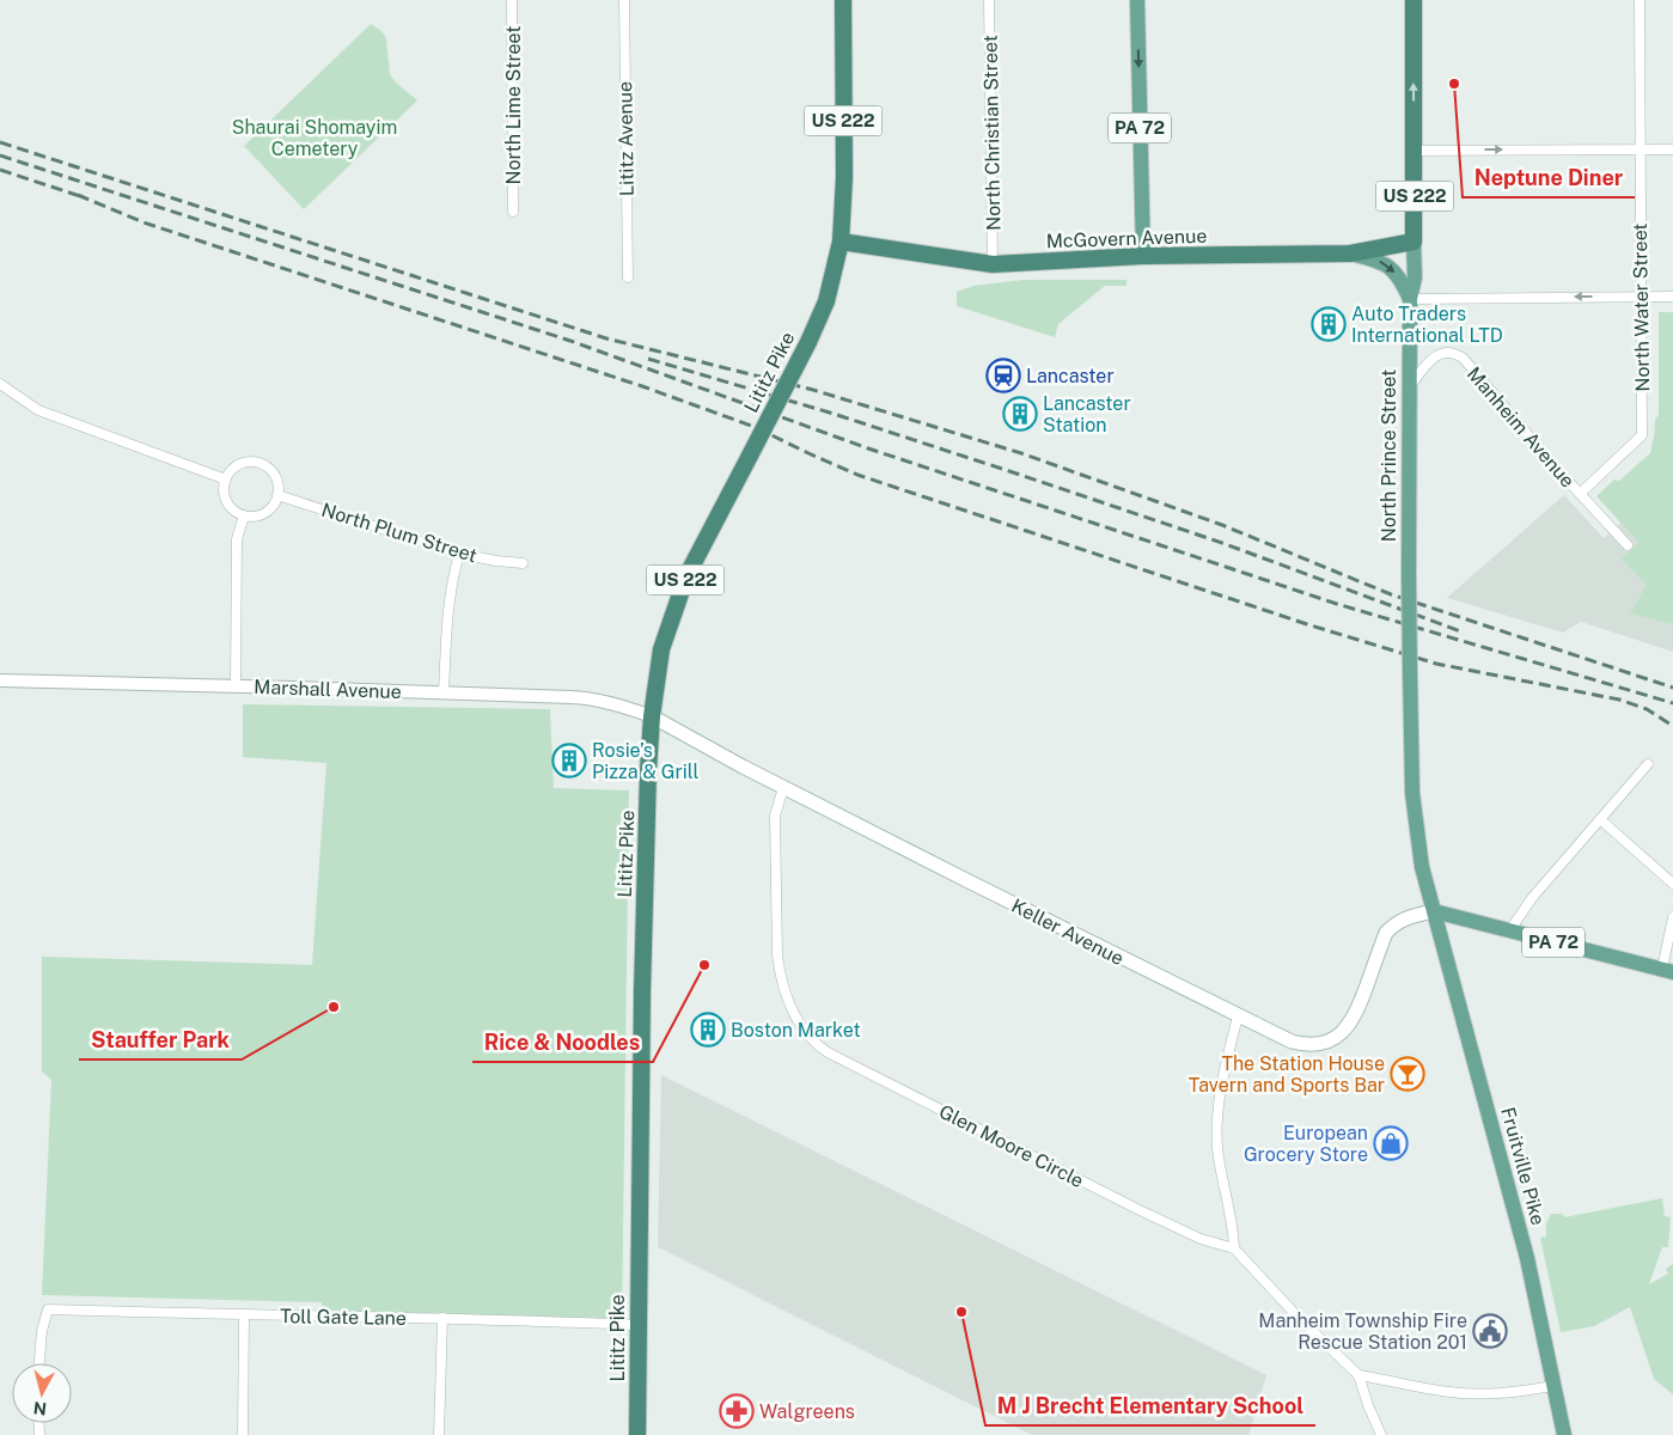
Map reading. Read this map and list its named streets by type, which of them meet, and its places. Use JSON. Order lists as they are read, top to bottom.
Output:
{
  "streets": {
    "highway": [
      "US 222",
      "McGovern Avenue",
      "Lititz Pike",
      "North Prince Street"
    ],
    "main road": ["PA 72", "Keller Avenue", "Fruitville Pike"],
    "street": [
      "North Lime Street",
      "North Christian Street",
      "Lititz Avenue",
      "North Water Street",
      "Manheim Avenue",
      "North Plum Street",
      "Marshall Avenue",
      "Glen Moore Circle",
      "Toll Gate Lane"
    ]
  },
  "crossings": [
    ["US 222", "McGovern Avenue"],
    ["US 222", "Lititz Pike"],
    ["PA 72", "McGovern Avenue"],
    ["PA 72", "North Prince Street"],
    ["PA 72", "Keller Avenue"],
    ["PA 72", "Fruitville Pike"],
    ["North Christian Street", "McGovern Avenue"],
    ["McGovern Avenue", "Lititz Pike"],
    ["McGovern Avenue", "North Prince Street"],
    ["North Water Street", "Manheim Avenue"],
    ["Lititz Pike", "Marshall Avenue"],
    ["Lititz Pike", "Keller Avenue"],
    ["Lititz Pike", "Toll Gate Lane"],
    ["Manheim Avenue", "North Prince Street"],
    ["North Prince Street", "Keller Avenue"],
    ["North Prince Street", "Fruitville Pike"],
    ["Marshall Avenue", "Keller Avenue"],
    ["Keller Avenue", "Glen Moore Circle"],
    ["Keller Avenue", "Fruitville Pike"]
  ],
  "parks": ["Shaurai Shomayim Cemetery"],
  "places": {
    "other": [
      "Neptune Diner",
      "Rice & Noodles",
      "Stauffer Park",
      "M J Brecht Elementary School"
    ],
    "building": [
      "Auto Traders International LTD",
      "Lancaster Station",
      "Rosie’s Pizza & Grill",
      "Boston Market"
    ],
    "station": ["Lancaster"],
    "bar": ["The Station House Tavern and Sports Bar"],
    "shop": ["European Grocery Store"],
    "public building": ["Manheim Township Fire Rescue Station 201"],
    "pharmacy": ["Walgreens"]
  },
  "north": "bottom"
}
